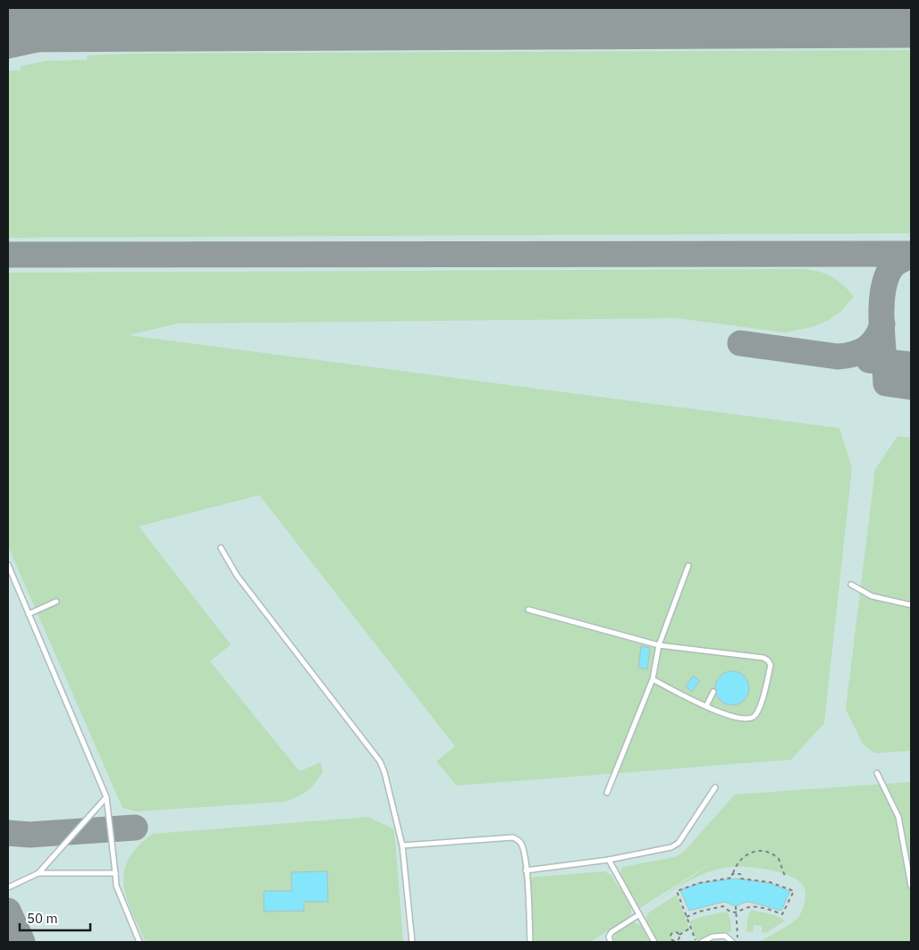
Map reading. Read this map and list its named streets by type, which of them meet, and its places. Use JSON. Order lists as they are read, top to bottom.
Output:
{
  "scale_bar": "50 m"
}
